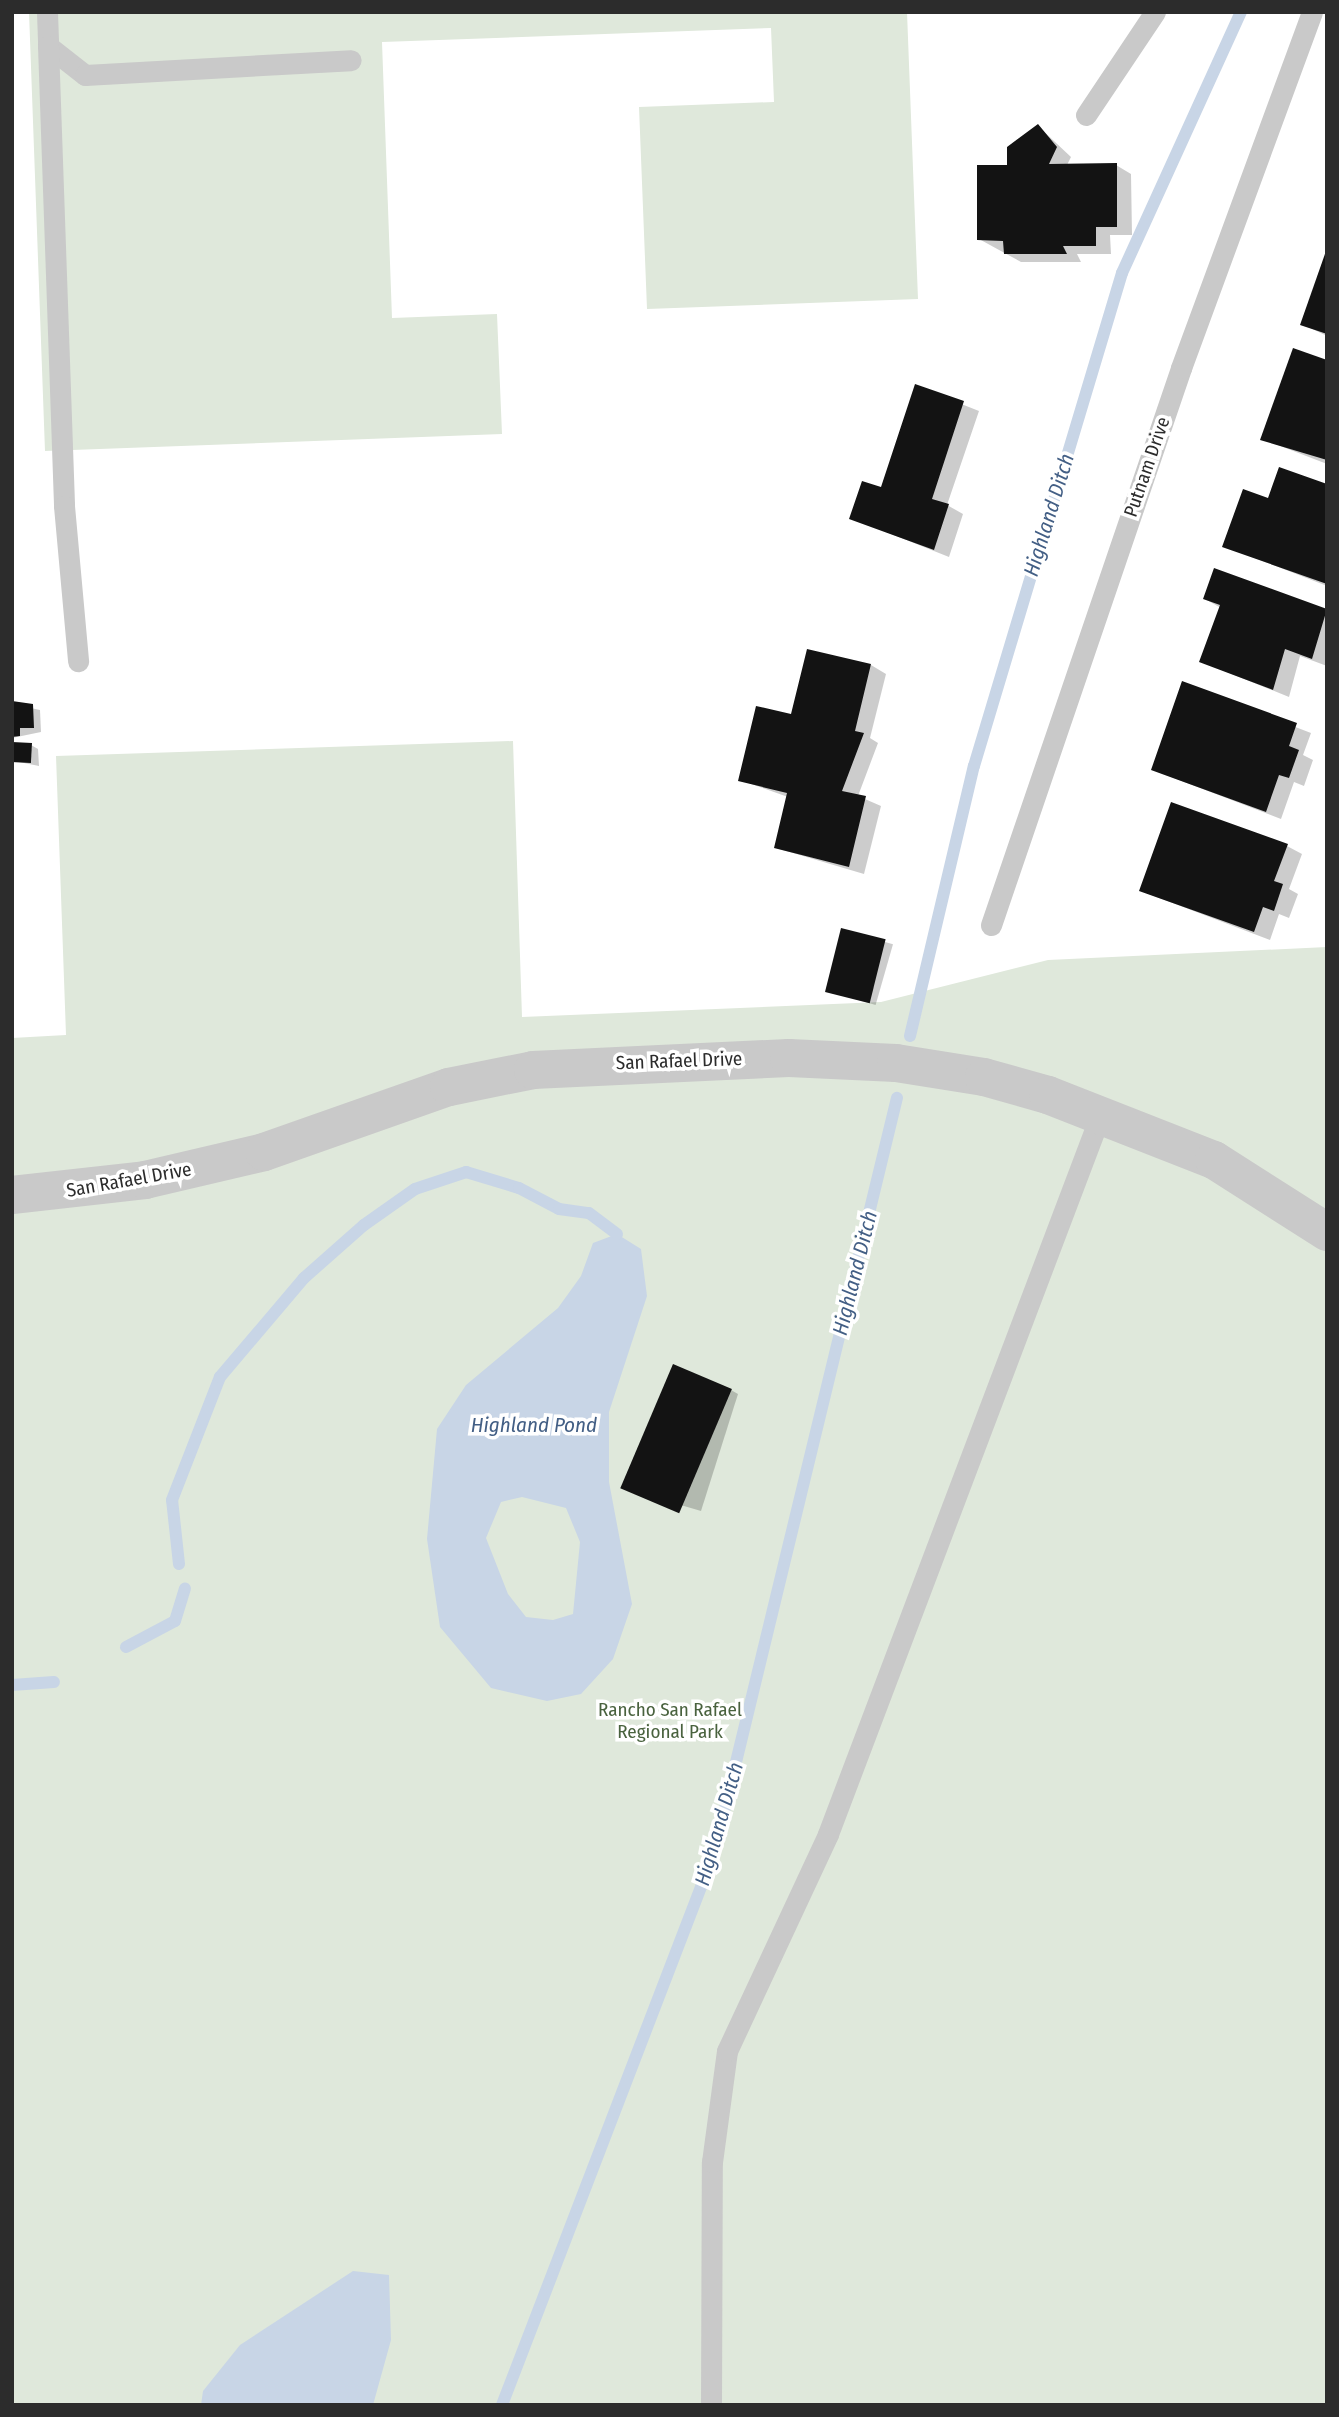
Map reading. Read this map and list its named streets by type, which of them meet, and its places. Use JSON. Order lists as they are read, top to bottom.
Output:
{
  "streets": {
    "street": ["San Rafael Drive"],
    "lane": ["Putnam Drive"]
  },
  "water": ["Highland Ditch", "Highland Pond"],
  "parks": ["Rancho San Rafael Regional Park"]
}
